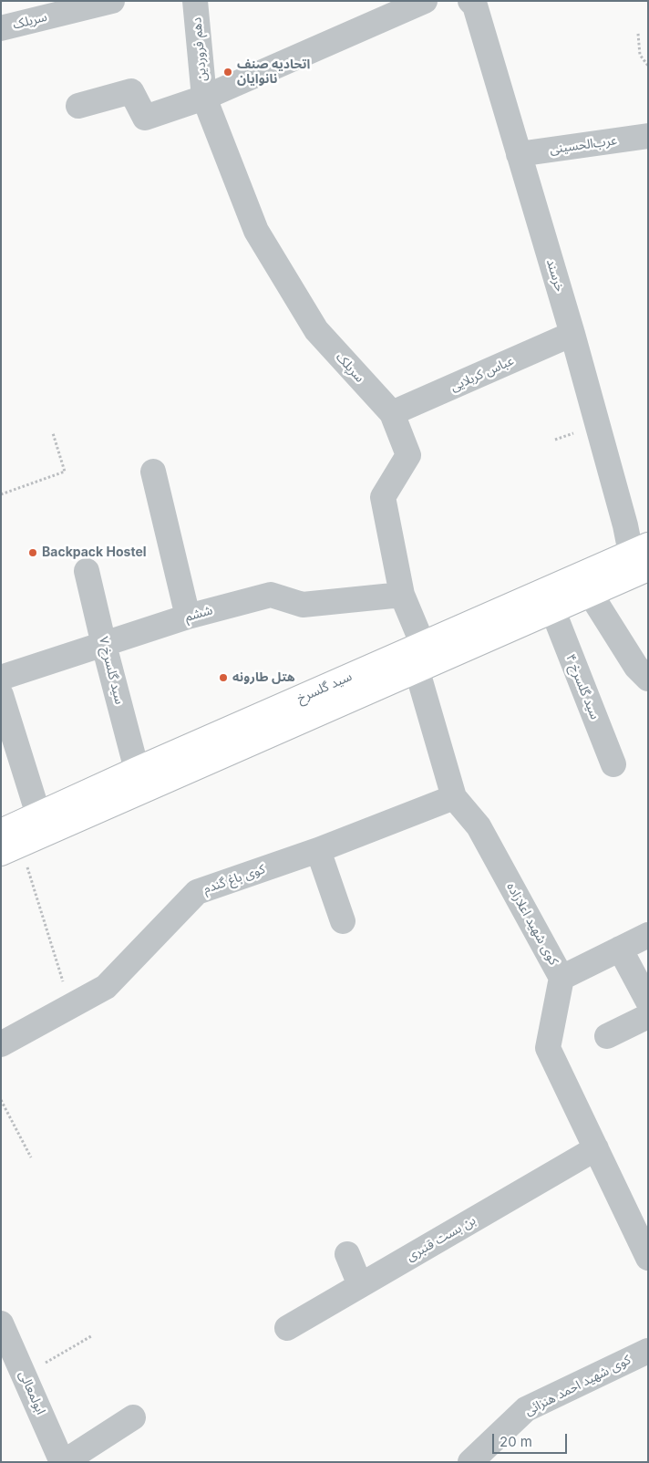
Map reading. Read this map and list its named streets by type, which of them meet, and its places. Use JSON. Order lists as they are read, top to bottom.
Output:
{
  "streets": {
    "main road": ["سید گلسرخ"],
    "street": [
      "سریلک",
      "دهم فروردین",
      "عرب‌الحسینی",
      "خرسند",
      "سرپلک",
      "عباس کربلایی",
      "ششم",
      "سید گلسرخ ۷",
      "سید گلسرخ ۴",
      "کوی باغ گندم",
      "کوی شهید اعلازاده",
      "بن بست قنبری",
      "کوی شهید احمد هنزائی",
      "ابولمعالی"
    ]
  },
  "crossings": [
    ["دهم فروردین", "سرپلک"],
    ["عرب‌الحسینی", "خرسند"],
    ["خرسند", "عباس کربلایی"],
    ["خرسند", "سید گلسرخ"],
    ["سرپلک", "عباس کربلایی"],
    ["سرپلک", "ششم"],
    ["سرپلک", "سید گلسرخ"],
    ["ششم", "سید گلسرخ ۷"],
    ["سید گلسرخ ۷", "سید گلسرخ"],
    ["سید گلسرخ ۴", "سید گلسرخ"],
    ["سید گلسرخ", "کوی شهید اعلازاده"],
    ["کوی باغ گندم", "کوی شهید اعلازاده"],
    ["کوی شهید اعلازاده", "بن بست قنبری"]
  ],
  "places": ["اتحادیه صنف نانوایان", "Backpack Hostel", "هتل طارونه"],
  "scale_bar": "20 m"
}
